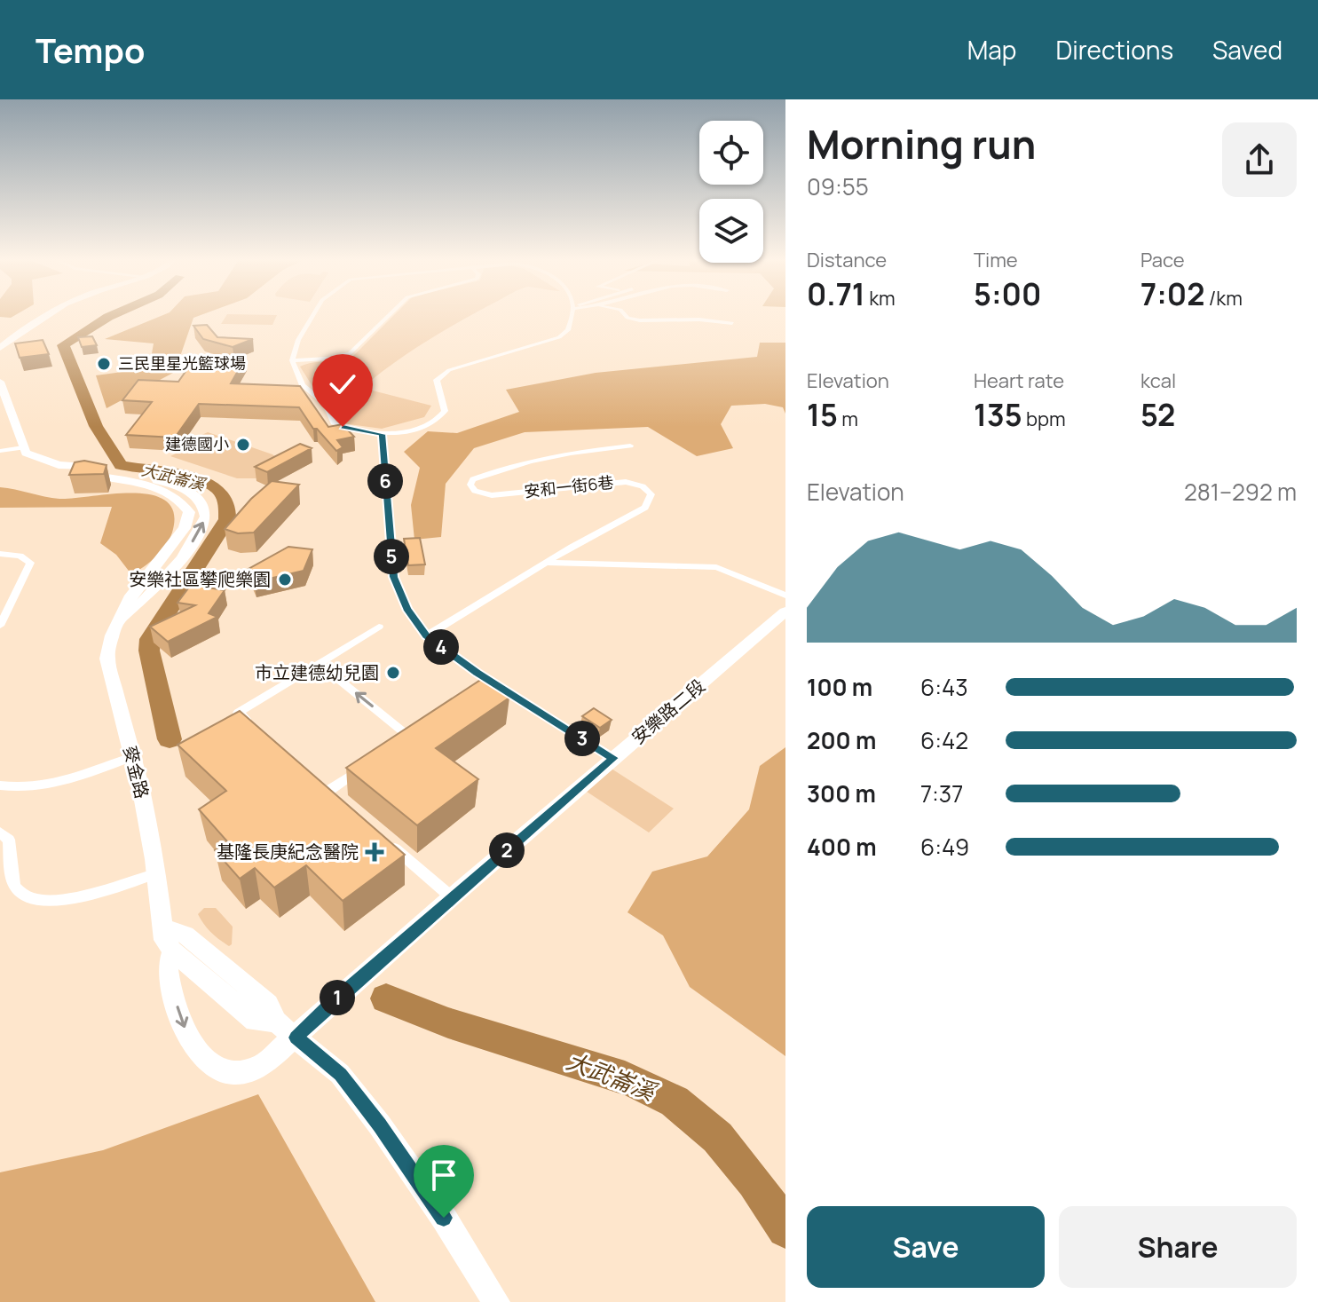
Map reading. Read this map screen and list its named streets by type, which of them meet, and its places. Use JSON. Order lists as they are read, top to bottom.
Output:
{
  "streets": {
    "street": ["安和一街6巷", "安樂路二段", "麥金路"]
  },
  "water": ["大武崙溪"],
  "places": {
    "other": [
      "三民里星光籃球場",
      "建德國小",
      "安樂社區攀爬樂園",
      "市立建德幼兒園"
    ],
    "health": ["基隆長庚紀念醫院"]
  },
  "page": {
    "header": "Tempo",
    "nav": ["Map", "Directions", "Saved"],
    "heading": ["Morning run", "09:55"],
    "stats": [
      ["Distance", "0.71 km"],
      ["Time", "5:00"],
      ["Pace", "7:02 /km"],
      ["Elevation", "15 m"],
      ["Heart rate", "135 bpm"],
      ["kcal", "52"]
    ],
    "chart": ["Elevation", "281–292 m"],
    "pins": [
      "6",
      "5",
      "4",
      "3",
      "2",
      "1"
    ],
    "list": [
      {
        "name": "100 m",
        "note": "6:43"
      },
      {
        "name": "200 m",
        "note": "6:42"
      },
      {
        "name": "300 m",
        "note": "7:37"
      },
      {
        "name": "400 m",
        "note": "6:49"
      }
    ],
    "buttons": ["Save", "Share"]
  }
}
